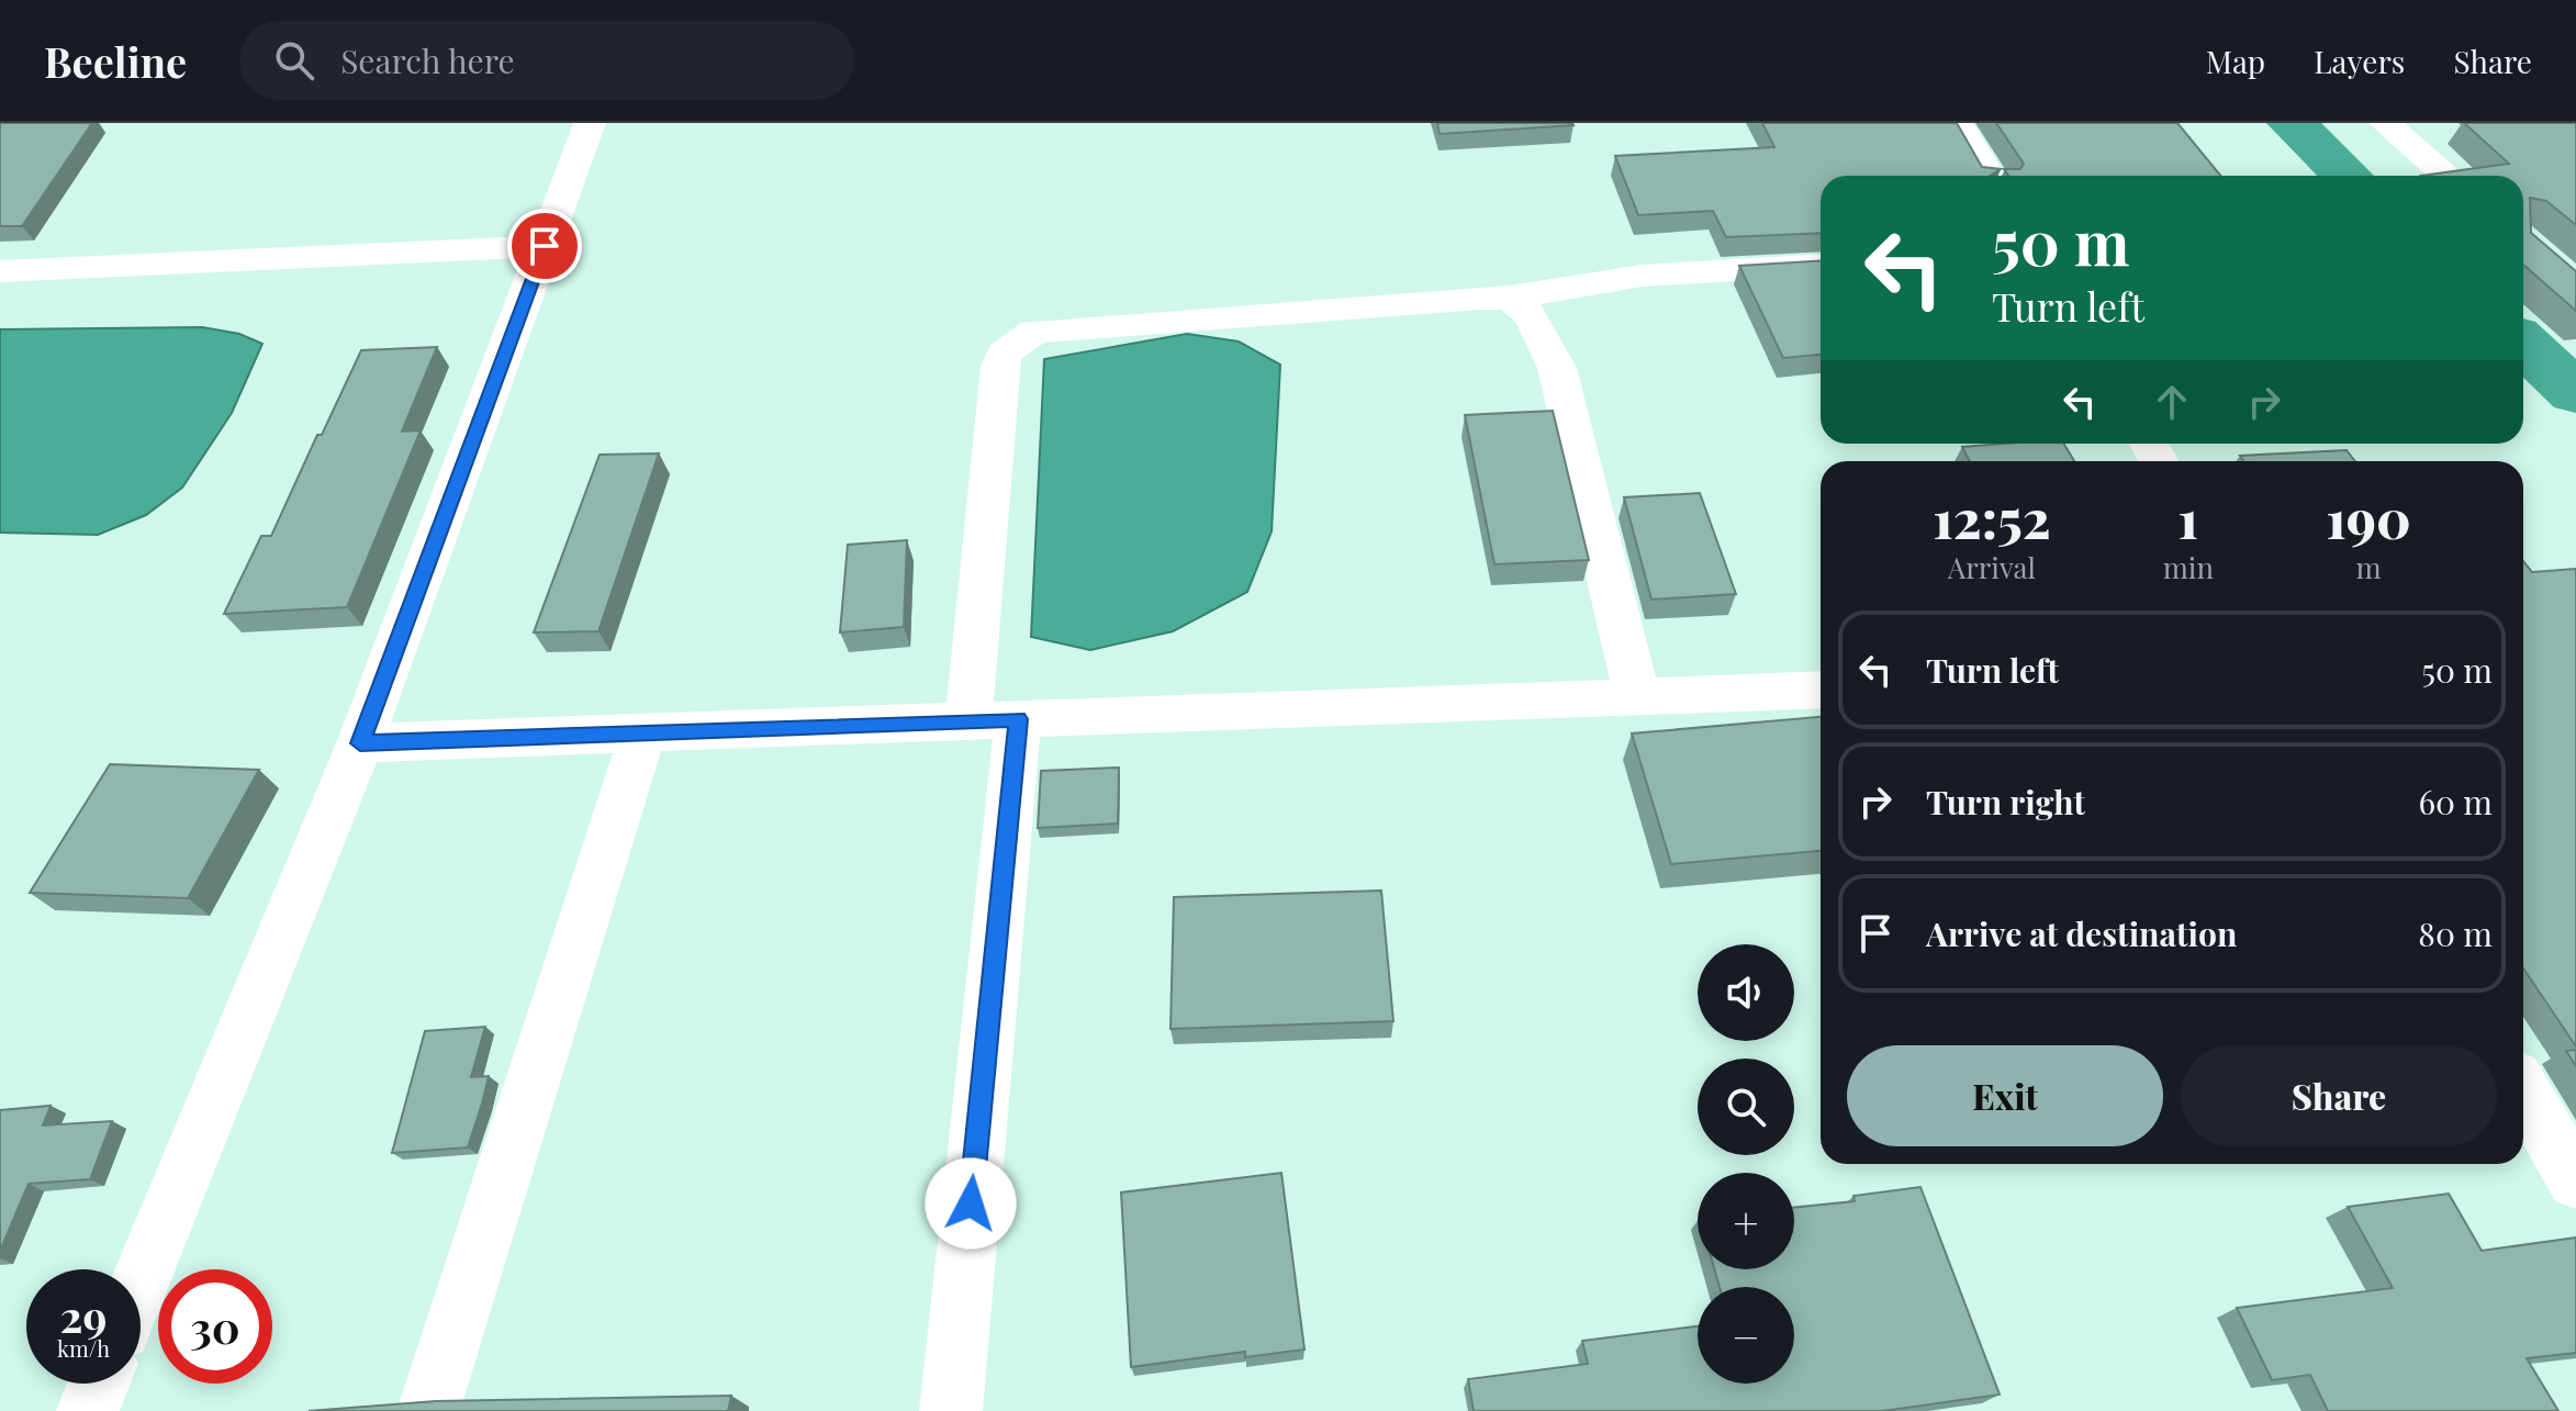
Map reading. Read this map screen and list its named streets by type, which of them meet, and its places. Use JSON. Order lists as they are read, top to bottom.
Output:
{
  "page": {
    "header": "Beeline",
    "search": "Search here",
    "nav": ["Map", "Layers", "Share"],
    "turn": ["50 m", "Turn left"],
    "eta": [
      "12:52",
      "Arrival",
      "1",
      "min",
      "190",
      "m"
    ],
    "list": [
      {
        "name": "Turn left",
        "value": "50 m"
      },
      {
        "name": "Turn right",
        "value": "60 m"
      },
      {
        "name": "Arrive at destination",
        "value": "80 m"
      }
    ],
    "map_buttons": ["+", "−"],
    "buttons": ["Exit", "Share"],
    "speed": "29 km/h",
    "limit": "30"
  }
}
